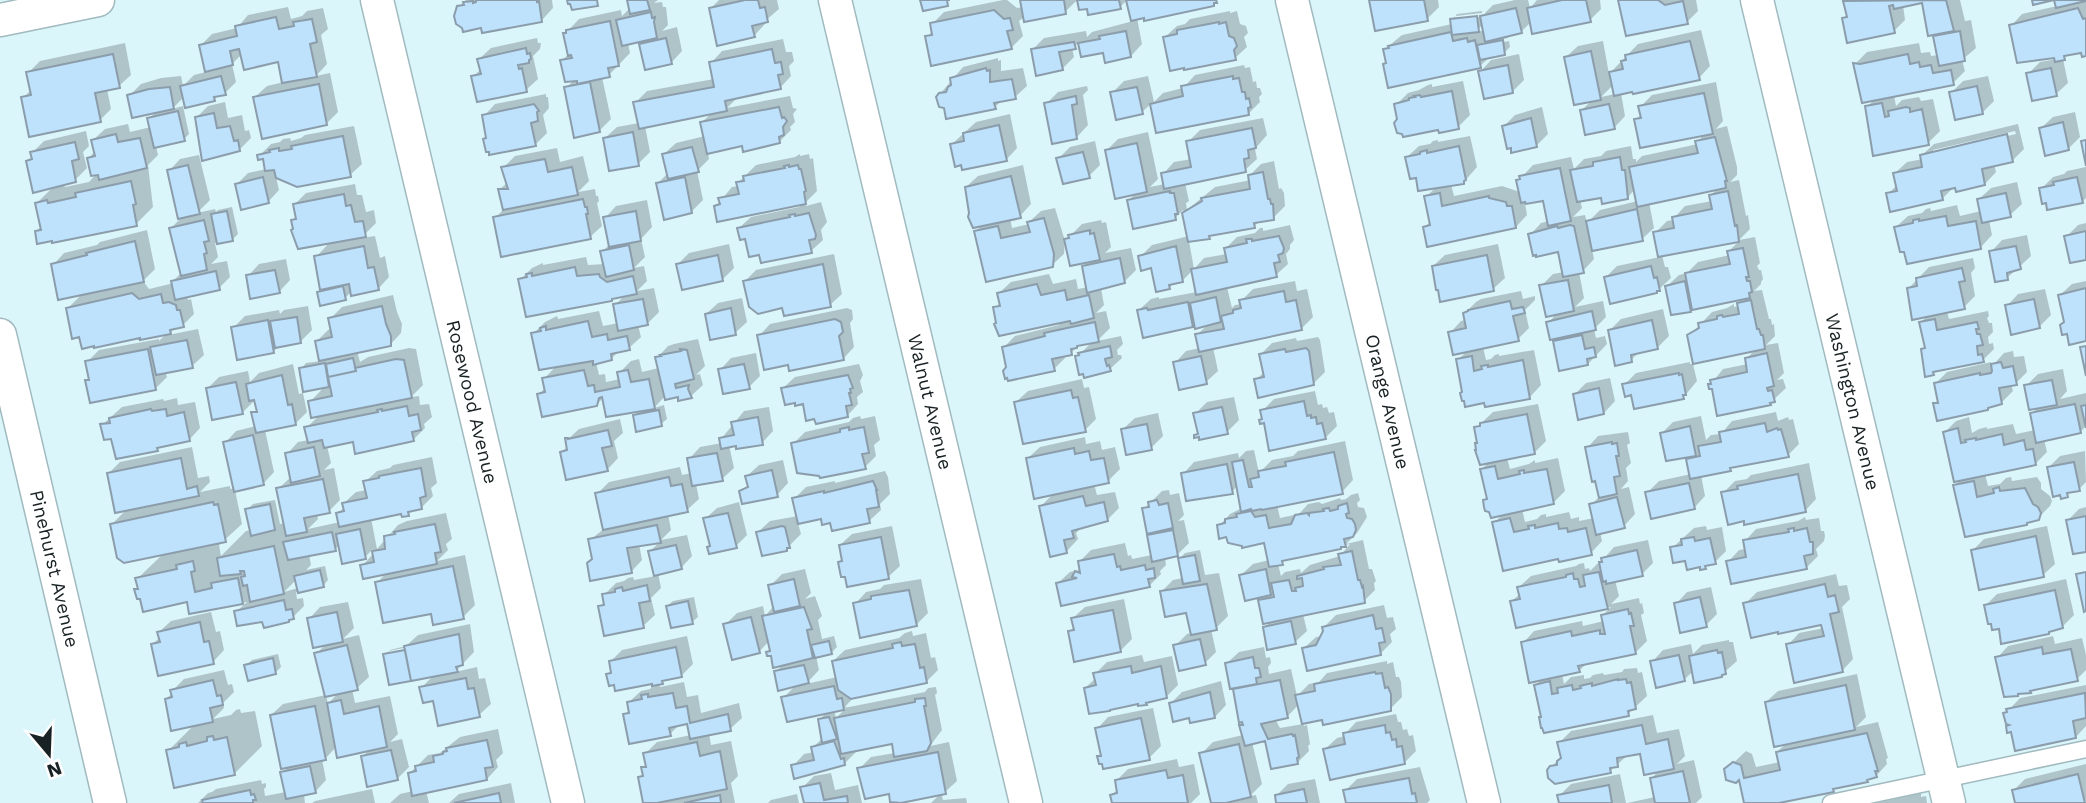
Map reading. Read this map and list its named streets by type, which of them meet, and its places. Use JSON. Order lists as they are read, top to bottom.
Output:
{
  "streets": {
    "street": [
      "Walnut Avenue",
      "Rosewood Avenue",
      "Orange Avenue",
      "Washington Avenue",
      "Pinehurst Avenue"
    ]
  },
  "north": "bottom"
}
